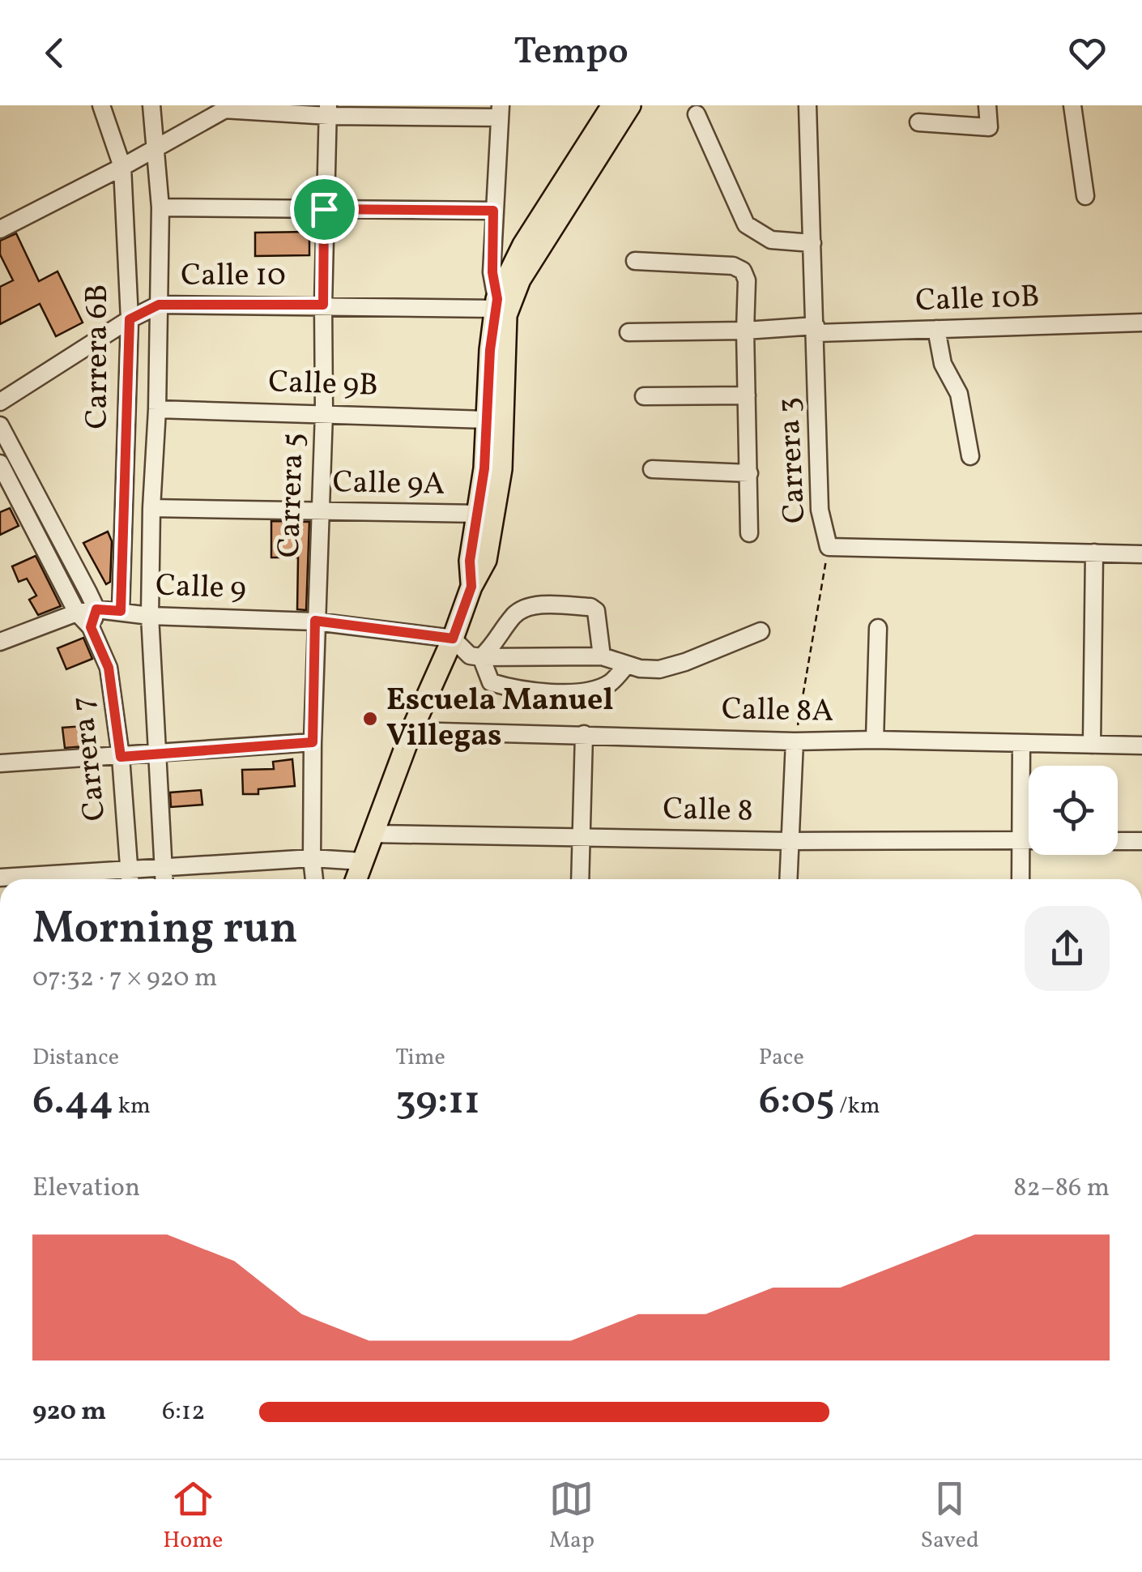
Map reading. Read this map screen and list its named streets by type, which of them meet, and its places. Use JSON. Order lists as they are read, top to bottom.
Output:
{
  "streets": {
    "street": [
      "Calle 10",
      "Calle 10B",
      "Carrera 6B",
      "Calle 9B",
      "Carrera 3",
      "Calle 9A",
      "Carrera 5",
      "Calle 9",
      "Calle 8A",
      "Carrera 7",
      "Calle 8"
    ]
  },
  "crossings": [
    ["Calle 10", "Carrera 6B"],
    ["Calle 10", "Carrera 5"],
    ["Calle 10B", "Carrera 3"],
    ["Carrera 6B", "Calle 9"],
    ["Calle 9B", "Carrera 5"],
    ["Calle 9A", "Carrera 5"],
    ["Carrera 5", "Calle 9"],
    ["Calle 9", "Carrera 7"]
  ],
  "places": ["Escuela Manuel Villegas"],
  "page": {
    "header": "Tempo",
    "heading": ["Morning run", "07:32 · 7 × 920 m"],
    "stats": [
      ["Distance", "6.44 km"],
      ["Time", "39:11"],
      ["Pace", "6:05 /km"]
    ],
    "chart": ["Elevation", "82–86 m"],
    "list": [
      {
        "name": "920 m",
        "note": "6:12"
      }
    ],
    "tabs": ["Home", "Map", "Saved"]
  }
}
